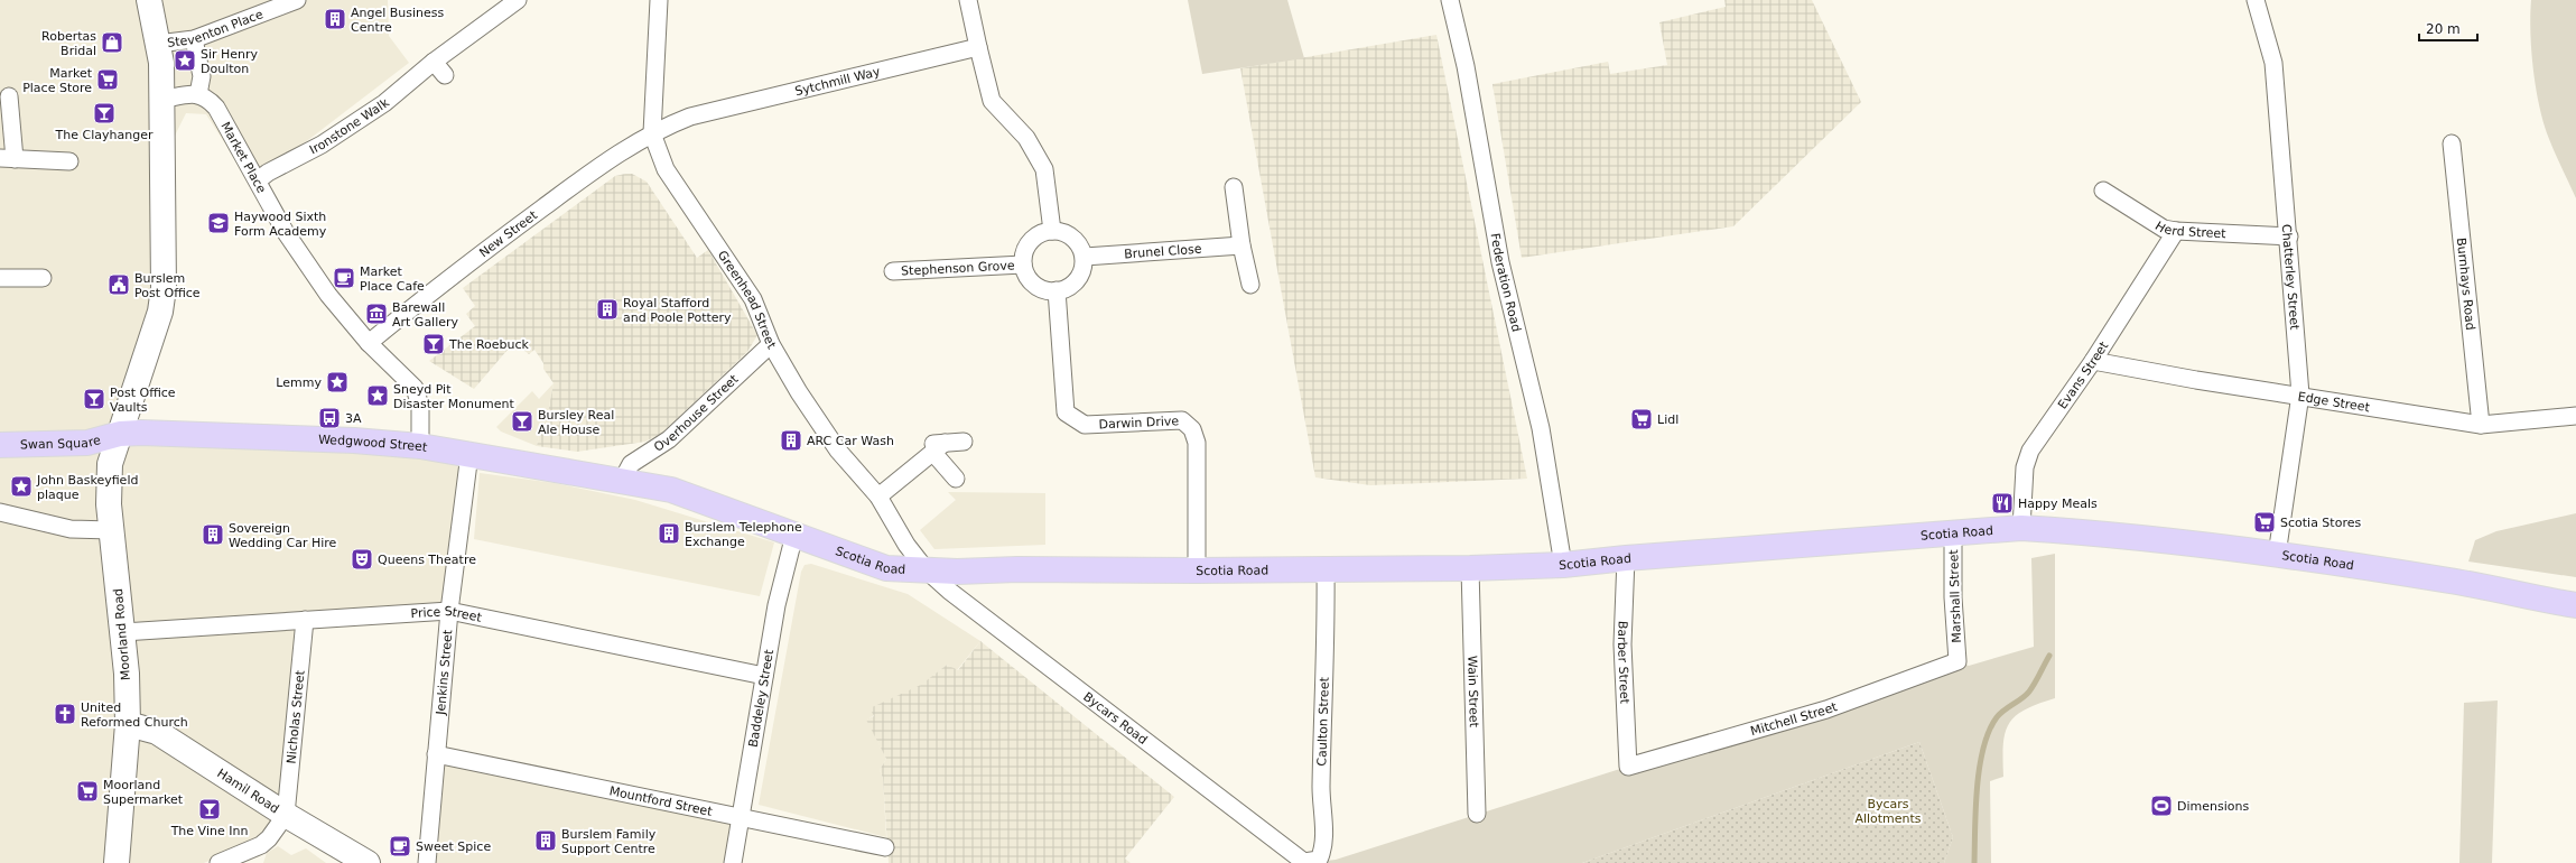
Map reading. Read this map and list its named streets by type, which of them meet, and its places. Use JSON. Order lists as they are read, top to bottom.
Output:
{
  "streets": {
    "main road": [
      "Swan Square",
      "Wedgwood Street",
      "Scotia Road",
      "Moorland Road",
      "Hamil Road"
    ],
    "street": [
      "Steventon Place",
      "Sytchmill Way",
      "Ironstone Walk",
      "Market Place",
      "Herd Street",
      "New Street",
      "Brunel Close",
      "Stephenson Grove",
      "Chatterley Street",
      "Federation Road",
      "Burnhays Road",
      "Greenhead Street",
      "Evans Street",
      "Edge Street",
      "Overhouse Street",
      "Darwin Drive",
      "Marshall Street",
      "Price Street",
      "Barber Street",
      "Jenkins Street",
      "Wain Street",
      "Baddeley Street",
      "Nicholas Street",
      "Bycars Road",
      "Mitchell Street",
      "Caulton Street",
      "Mountford Street"
    ]
  },
  "crossings": [
    ["Sytchmill Way", "New Street"],
    ["Sytchmill Way", "Greenhead Street"],
    ["Ironstone Walk", "Market Place"],
    ["Market Place", "New Street"],
    ["Market Place", "Wedgwood Street"],
    ["Herd Street", "Chatterley Street"],
    ["Herd Street", "Evans Street"],
    ["New Street", "Greenhead Street"],
    ["Brunel Close", "Stephenson Grove"],
    ["Brunel Close", "Darwin Drive"],
    ["Stephenson Grove", "Darwin Drive"],
    ["Chatterley Street", "Edge Street"],
    ["Chatterley Street", "Scotia Road"],
    ["Federation Road", "Scotia Road"],
    ["Burnhays Road", "Edge Street"],
    ["Greenhead Street", "Overhouse Street"],
    ["Greenhead Street", "Scotia Road"],
    ["Greenhead Street", "Bycars Road"],
    ["Evans Street", "Edge Street"],
    ["Evans Street", "Scotia Road"],
    ["Overhouse Street", "Wedgwood Street"],
    ["Overhouse Street", "Scotia Road"],
    ["Darwin Drive", "Scotia Road"],
    ["Swan Square", "Wedgwood Street"],
    ["Swan Square", "Moorland Road"],
    ["Wedgwood Street", "Scotia Road"],
    ["Wedgwood Street", "Moorland Road"],
    ["Wedgwood Street", "Jenkins Street"],
    ["Scotia Road", "Marshall Street"],
    ["Scotia Road", "Barber Street"],
    ["Scotia Road", "Wain Street"],
    ["Scotia Road", "Baddeley Street"],
    ["Scotia Road", "Bycars Road"],
    ["Scotia Road", "Caulton Street"],
    ["Marshall Street", "Mitchell Street"],
    ["Price Street", "Moorland Road"],
    ["Price Street", "Jenkins Street"],
    ["Price Street", "Baddeley Street"],
    ["Price Street", "Nicholas Street"],
    ["Moorland Road", "Hamil Road"],
    ["Barber Street", "Mitchell Street"],
    ["Jenkins Street", "Mountford Street"],
    ["Baddeley Street", "Mountford Street"],
    ["Nicholas Street", "Hamil Road"],
    ["Bycars Road", "Caulton Street"]
  ],
  "parks": ["Bycars Allotments"],
  "places": {
    "building": [
      "Angel Business Centre",
      "Royal Stafford and Poole Pottery",
      "ARC Car Wash",
      "Burslem Telephone Exchange",
      "Sovereign Wedding Car Hire",
      "Burslem Family Support Centre"
    ],
    "shop": ["Robertas Bridal"],
    "place": [
      "Sir Henry Doulton",
      "Lemmy",
      "Sneyd Pit Disaster Monument",
      "John Baskeyfield plaque"
    ],
    "supermarket": [
      "Market Place Store",
      "Lidl",
      "Scotia Stores",
      "Moorland Supermarket"
    ],
    "bar": [
      "The Clayhanger",
      "The Roebuck",
      "Post Office Vaults",
      "Bursley Real Ale House",
      "The Vine Inn"
    ],
    "school or university": ["Haywood Sixth Form Academy"],
    "cafe": ["Market Place Cafe", "Sweet Spice"],
    "public building": ["Burslem Post Office"],
    "museum": ["Barewall Art Gallery"],
    "bus stop": ["3A"],
    "restaurant": ["Happy Meals"],
    "theatre": ["Queens Theatre"],
    "church": ["United Reformed Church"],
    "sports": ["Dimensions"]
  },
  "scale_bar": "20 m"
}
